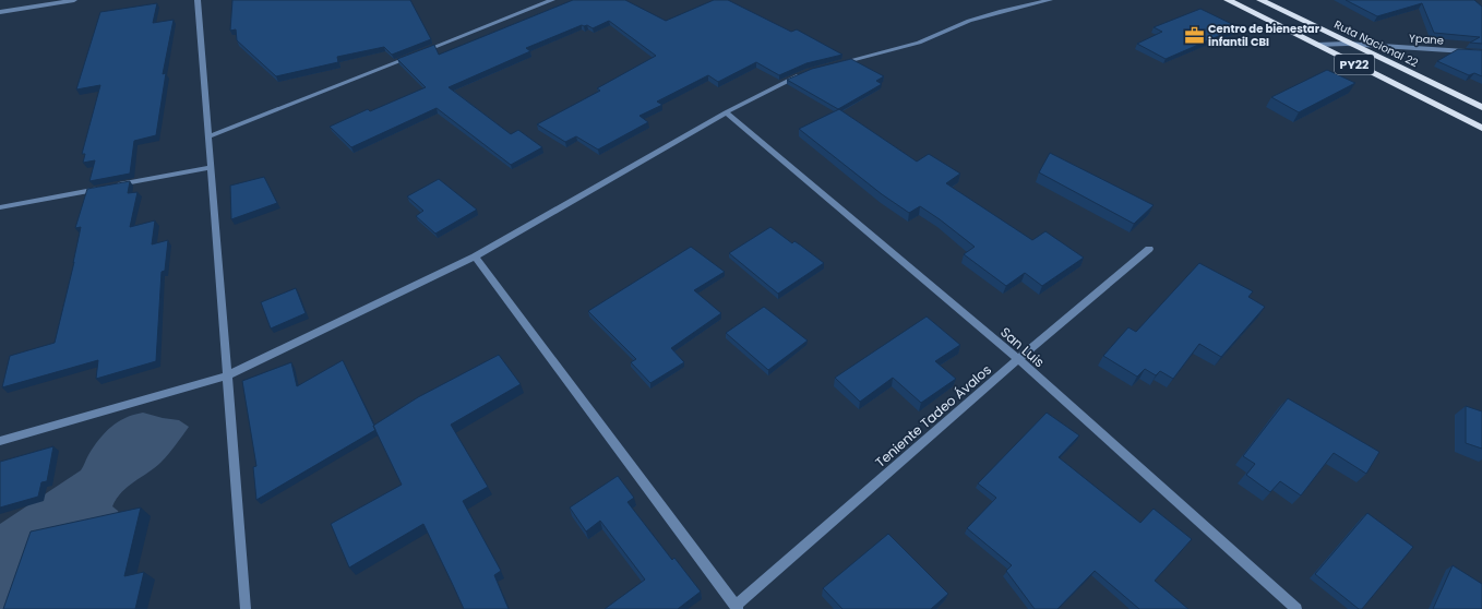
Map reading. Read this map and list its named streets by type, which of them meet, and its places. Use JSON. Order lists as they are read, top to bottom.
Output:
{
  "streets": {
    "highway": ["Ruta Nacional 22", "PY22"],
    "street": ["Ypane", "San Luis", "Teniente Tadeo Ávalos"]
  },
  "crossings": [
    ["Ypane", "Ruta Nacional 22"],
    ["Ypane", "PY22"],
    ["San Luis", "Teniente Tadeo Ávalos"]
  ],
  "places": {
    "office": ["Centro de bienestar infantil CBI"]
  }
}
